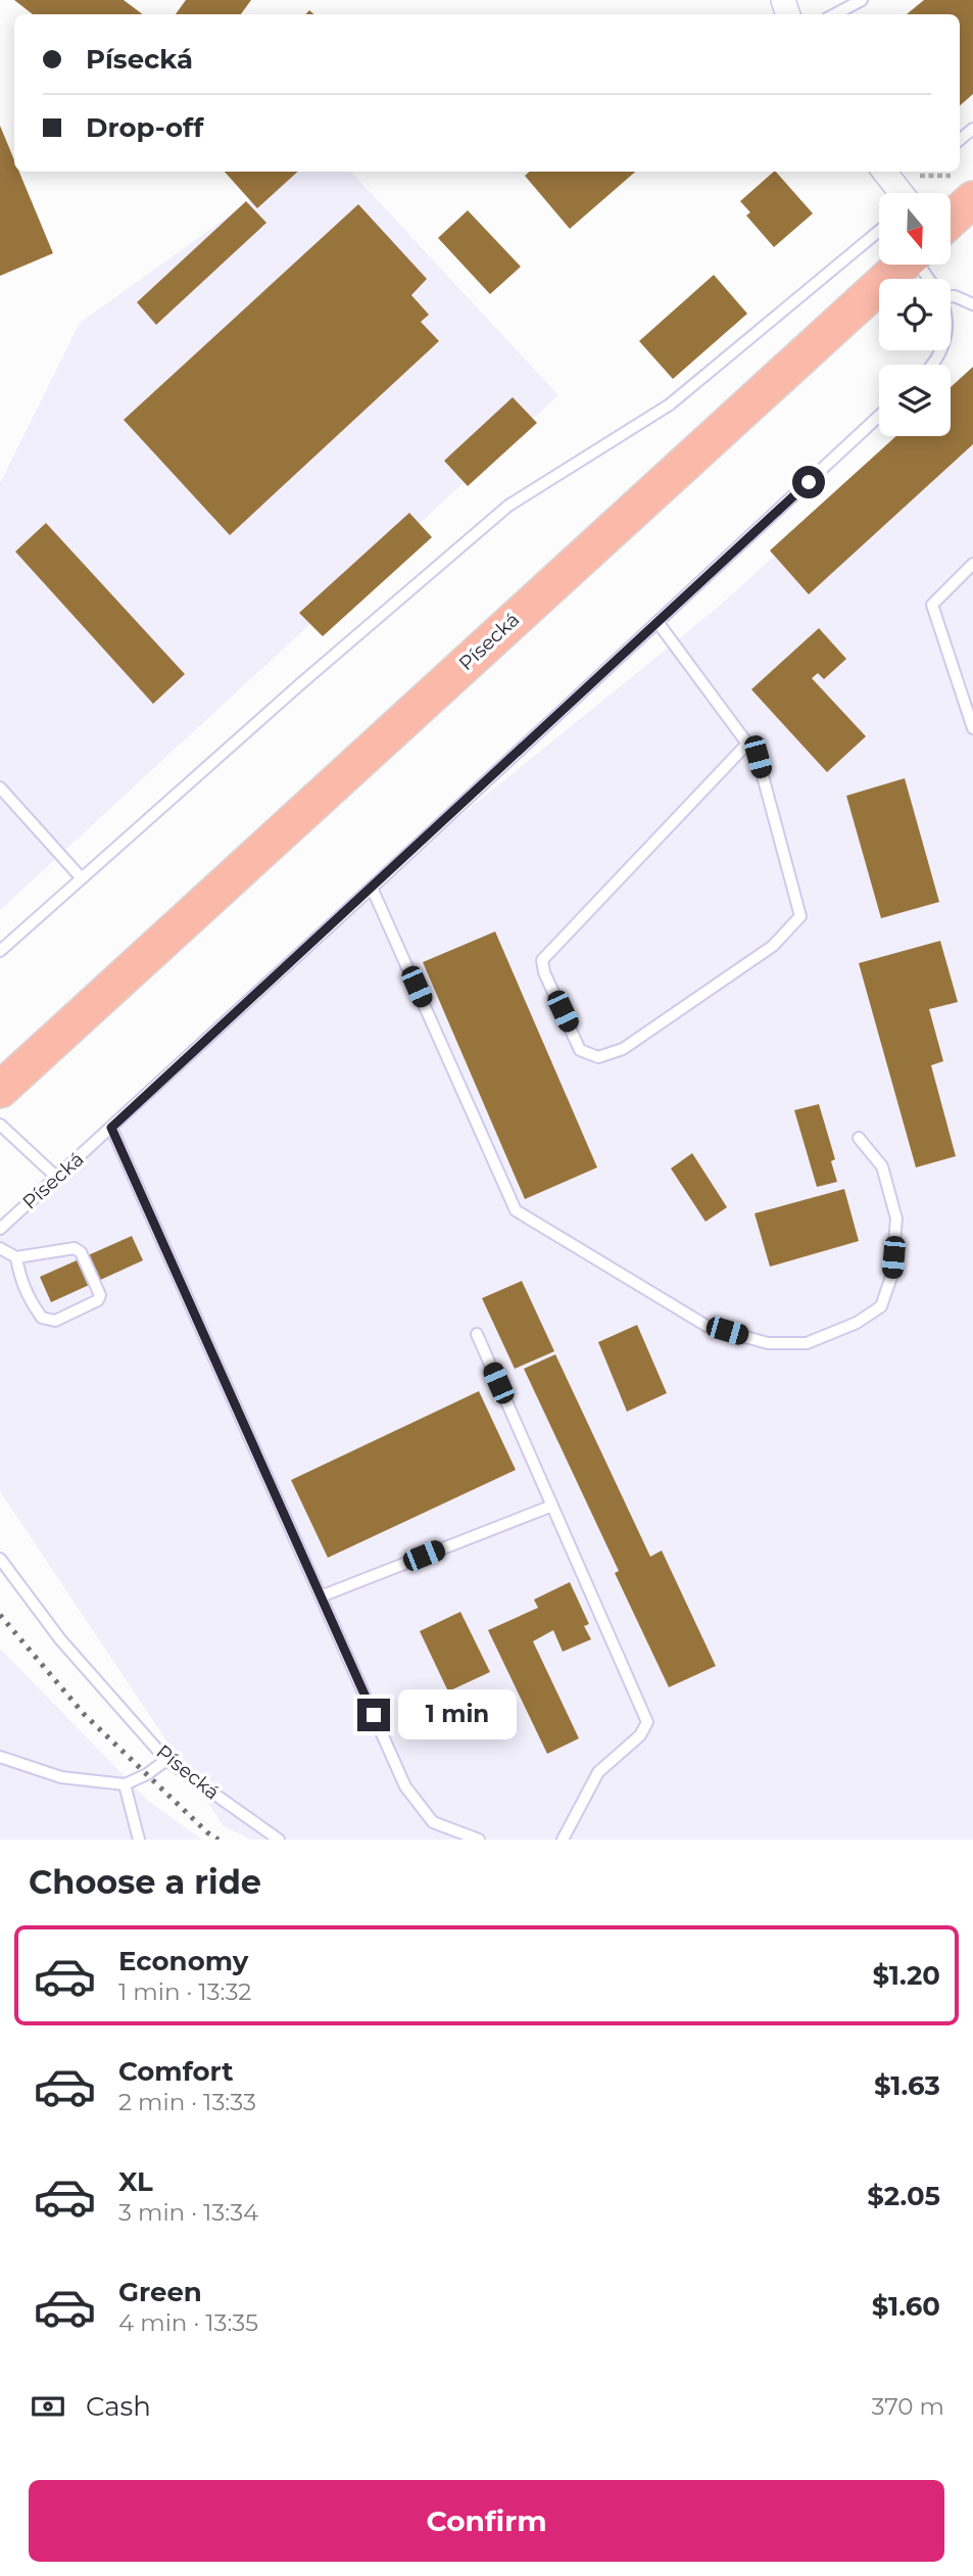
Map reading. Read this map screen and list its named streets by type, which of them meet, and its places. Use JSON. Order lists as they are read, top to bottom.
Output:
{
  "streets": {
    "main road": ["Písecká"]
  },
  "north": "bottom",
  "page": {
    "banner": ["Písecká", "Drop-off"],
    "bubble": "1 min",
    "heading": "Choose a ride",
    "list": [
      {
        "name": "Economy",
        "note": "1 min · 13:32",
        "value": "$1.20"
      },
      {
        "name": "Comfort",
        "note": "2 min · 13:33",
        "value": "$1.63"
      },
      {
        "name": "XL",
        "note": "3 min · 13:34",
        "value": "$2.05"
      },
      {
        "name": "Green",
        "note": "4 min · 13:35",
        "value": "$1.60"
      }
    ],
    "pay": ["Cash", "370 m"],
    "buttons": "Confirm"
  }
}
